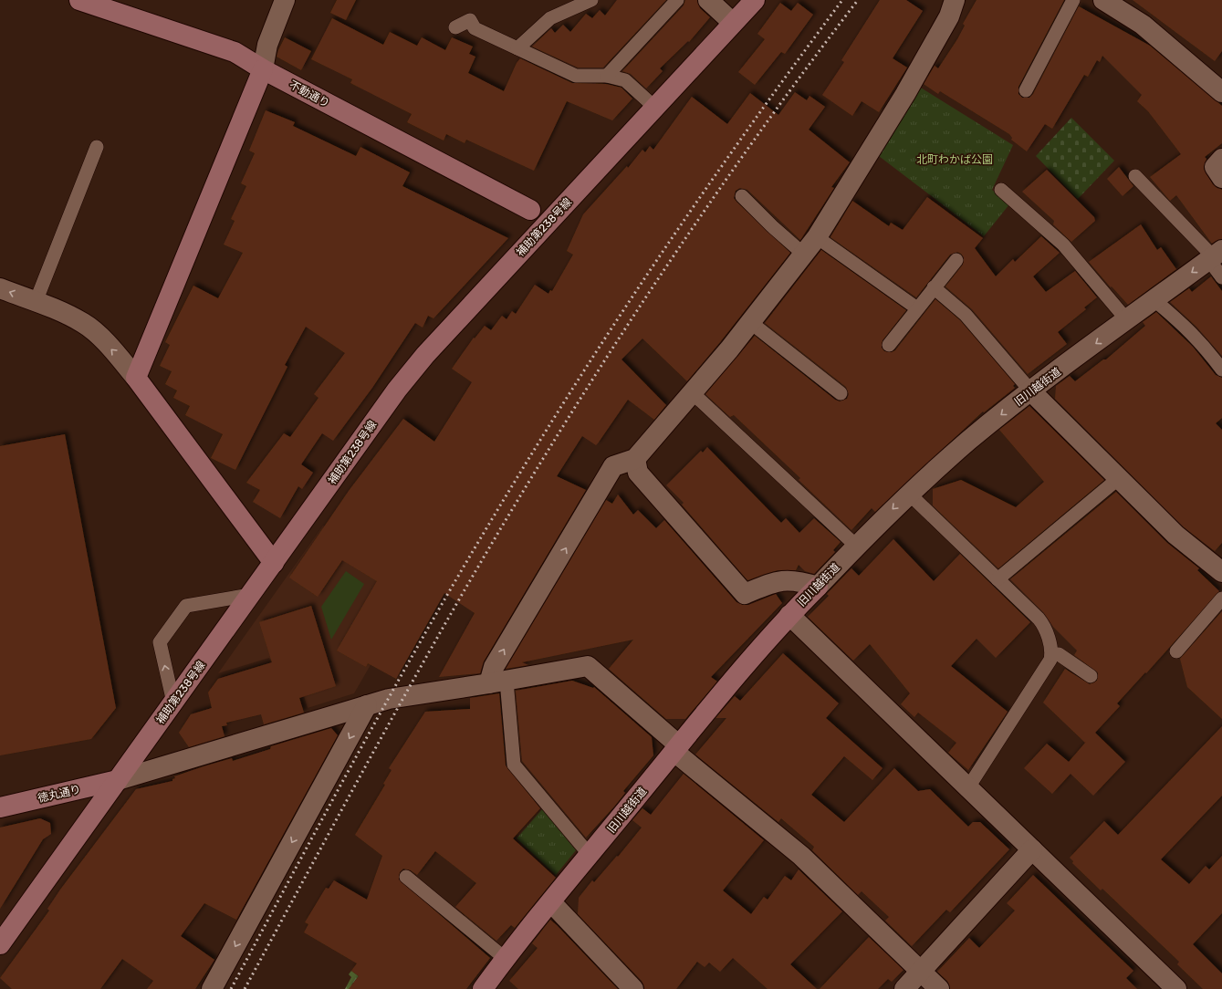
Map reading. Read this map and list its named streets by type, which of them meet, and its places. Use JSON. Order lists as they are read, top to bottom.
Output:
{
  "streets": {
    "street": [
      "不動通り",
      "補助第238号線",
      "旧川越街道",
      "徳丸通り"
    ]
  },
  "crossings": [
    ["補助第238号線", "徳丸通り"]
  ],
  "one_way": ["旧川越街道"],
  "parks": ["北町わかば公園"]
}
